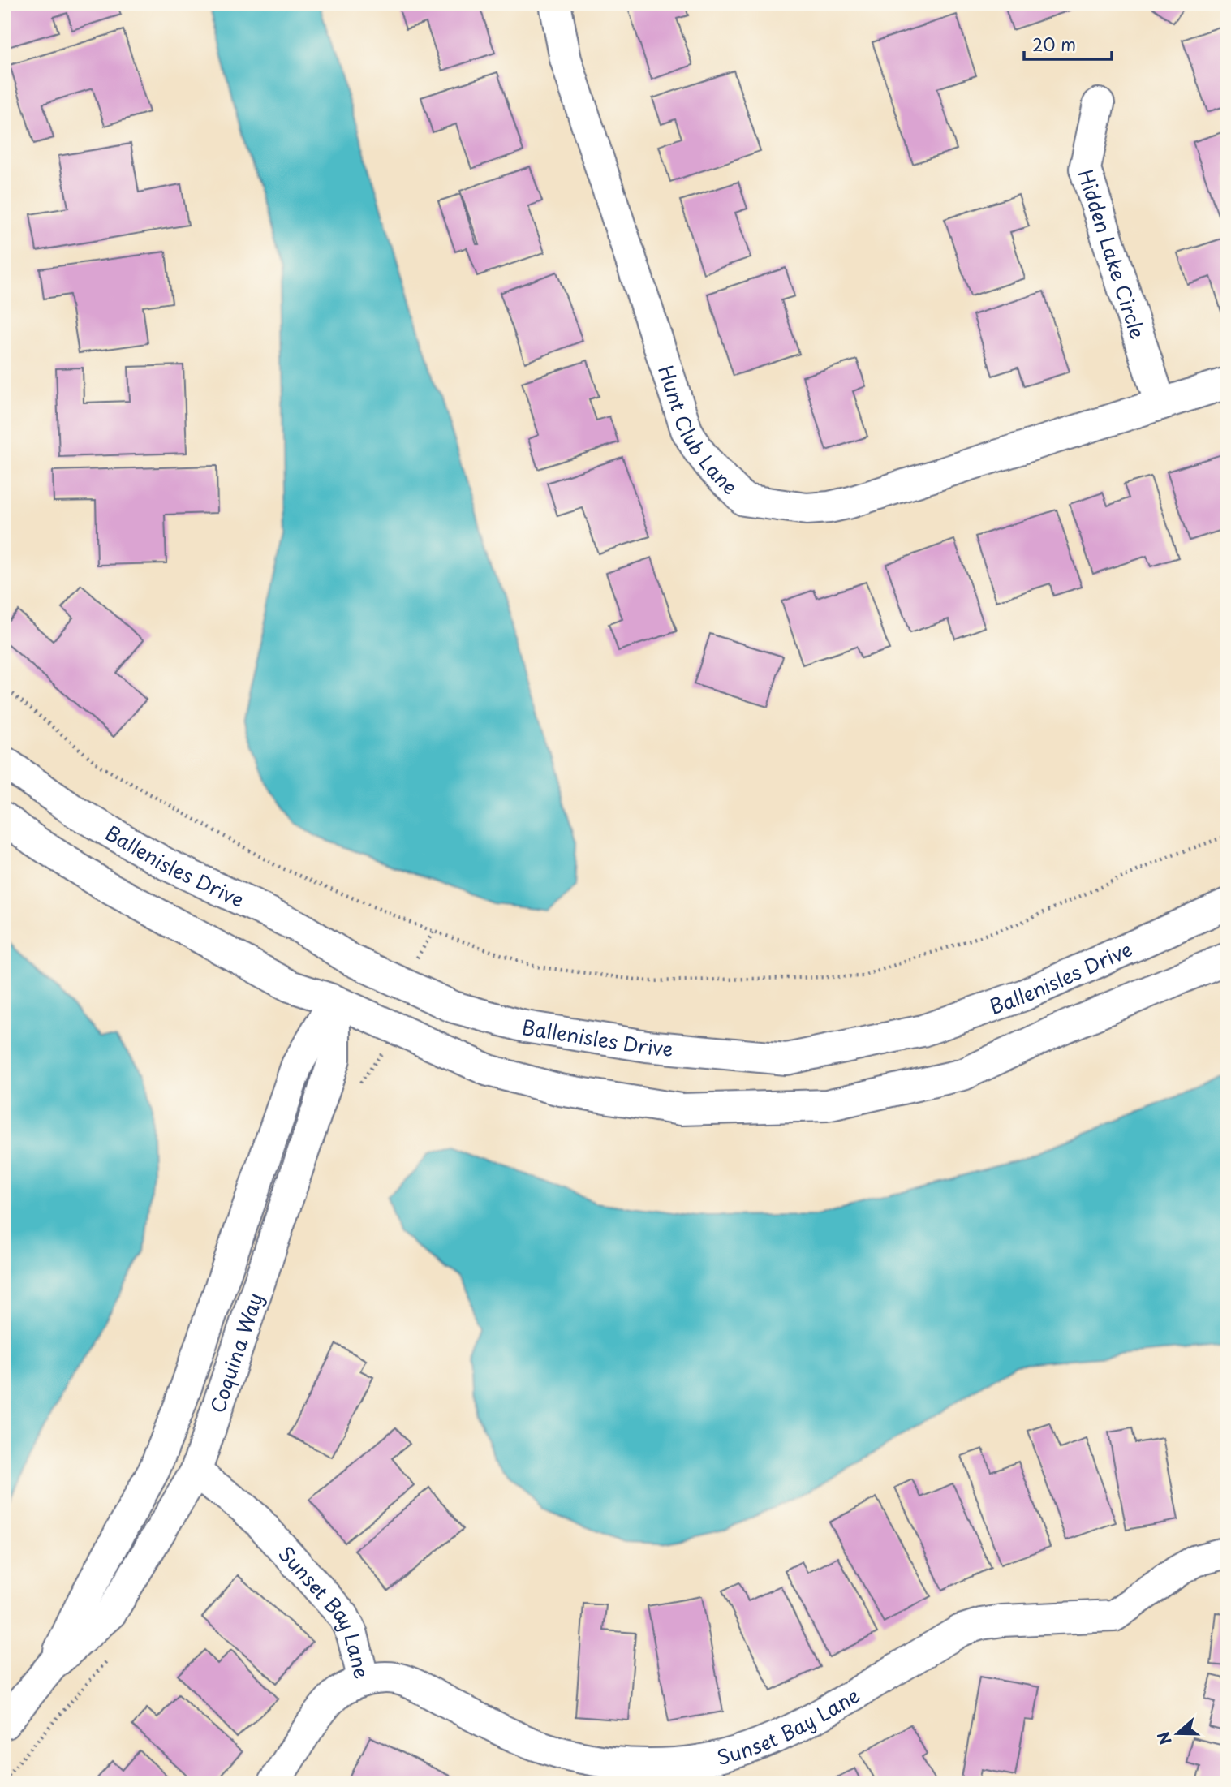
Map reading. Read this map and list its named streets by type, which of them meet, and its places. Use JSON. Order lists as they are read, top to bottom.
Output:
{
  "streets": {
    "street": [
      "Hidden Lake Circle",
      "Hunt Club Lane",
      "Ballenisles Drive",
      "Coquina Way",
      "Sunset Bay Lane"
    ]
  },
  "crossings": [
    ["Hidden Lake Circle", "Hunt Club Lane"],
    ["Ballenisles Drive", "Coquina Way"],
    ["Coquina Way", "Sunset Bay Lane"]
  ],
  "scale_bar": "20 m",
  "north": "left"
}
